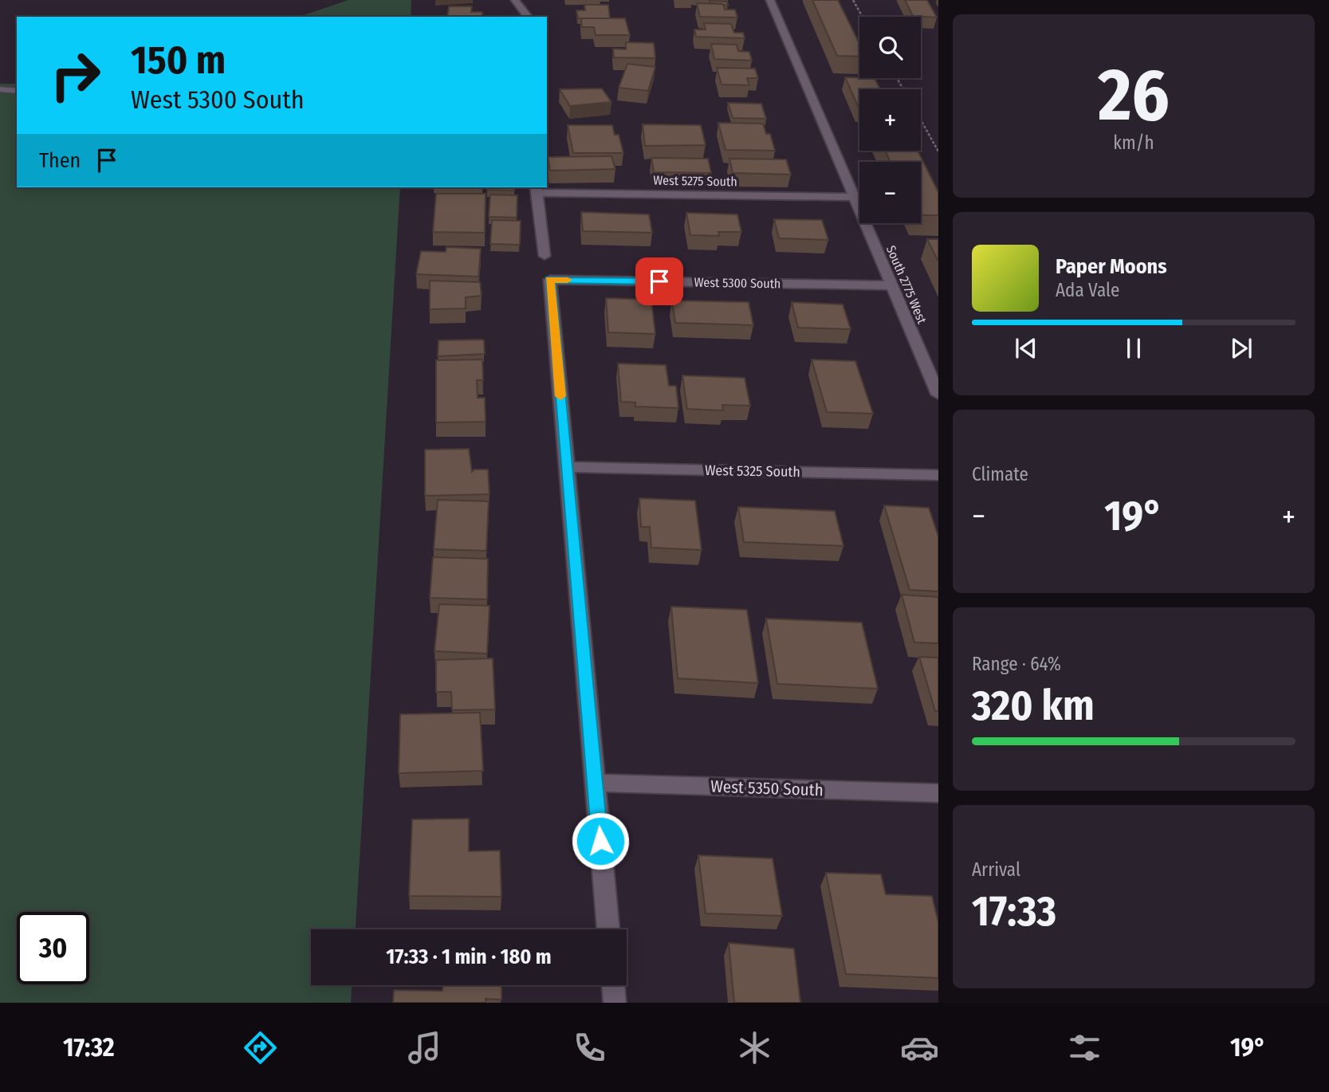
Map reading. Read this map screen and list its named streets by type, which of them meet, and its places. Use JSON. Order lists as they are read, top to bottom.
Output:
{
  "streets": {
    "street": [
      "West 5275 South",
      "West 5300 South",
      "South 2775 West",
      "West 5325 South",
      "West 5350 South"
    ]
  },
  "crossings": [
    ["West 5275 South", "South 2775 West"],
    ["West 5300 South", "South 2775 West"],
    ["West 5300 South", "West 5325 South"]
  ],
  "page": {
    "tile": [
      ["26", "km/h"],
      "Climate",
      ["Range · 64%", "320 km"],
      ["Arrival", "17:33"]
    ],
    "map_buttons": ["+", "−"],
    "turn": ["150 m", "West 5300 South"],
    "then": "Then",
    "song": ["Paper Moons", "Ada Vale"],
    "heat": ["−", "19°", "+"],
    "limit": "30",
    "trip": "17:33 · 1 min · 180 m",
    "tabs": ["17:32", "19°"]
  }
}
